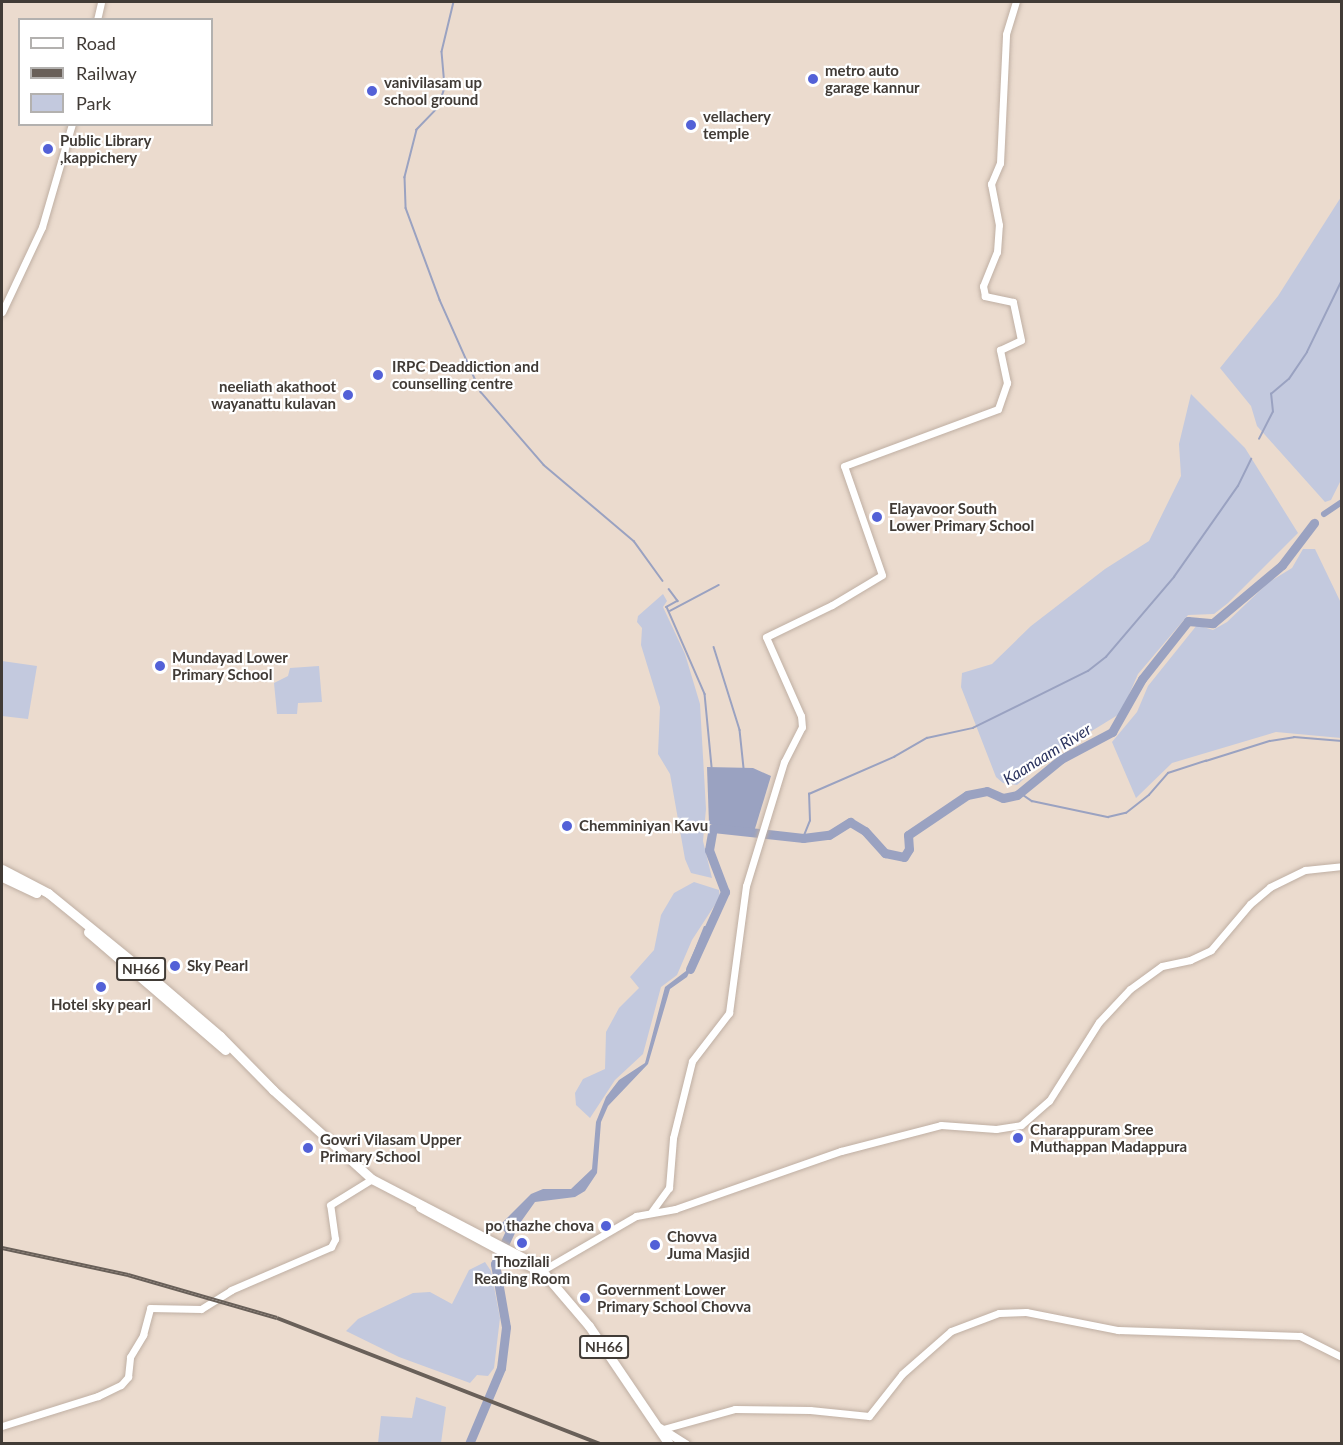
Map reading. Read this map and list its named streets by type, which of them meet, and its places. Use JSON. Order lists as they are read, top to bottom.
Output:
{
  "streets": {
    "highway": ["NH66"]
  },
  "water": ["Kaanaam River"],
  "places": [
    "metro auto garage kannur",
    "vanivilasam up school ground",
    "vellachery temple",
    "Public Library ,kappichery",
    "IRPC Deaddiction and counselling centre",
    "neeliath akathoot wayanattu kulavan",
    "Elayavoor South Lower Primary School",
    "Mundayad Lower Primary School",
    "Chemminiyan Kavu",
    "Sky Pearl",
    "Hotel sky pearl",
    "Charappuram Sree Muthappan Madappura",
    "Gowri Vilasam Upper Primary School",
    "po thazhe chova",
    "Thozilali Reading Room",
    "Chovva Juma Masjid",
    "Government Lower Primary School Chovva"
  ],
  "legend": ["Road", "Railway", "Park"]
}
